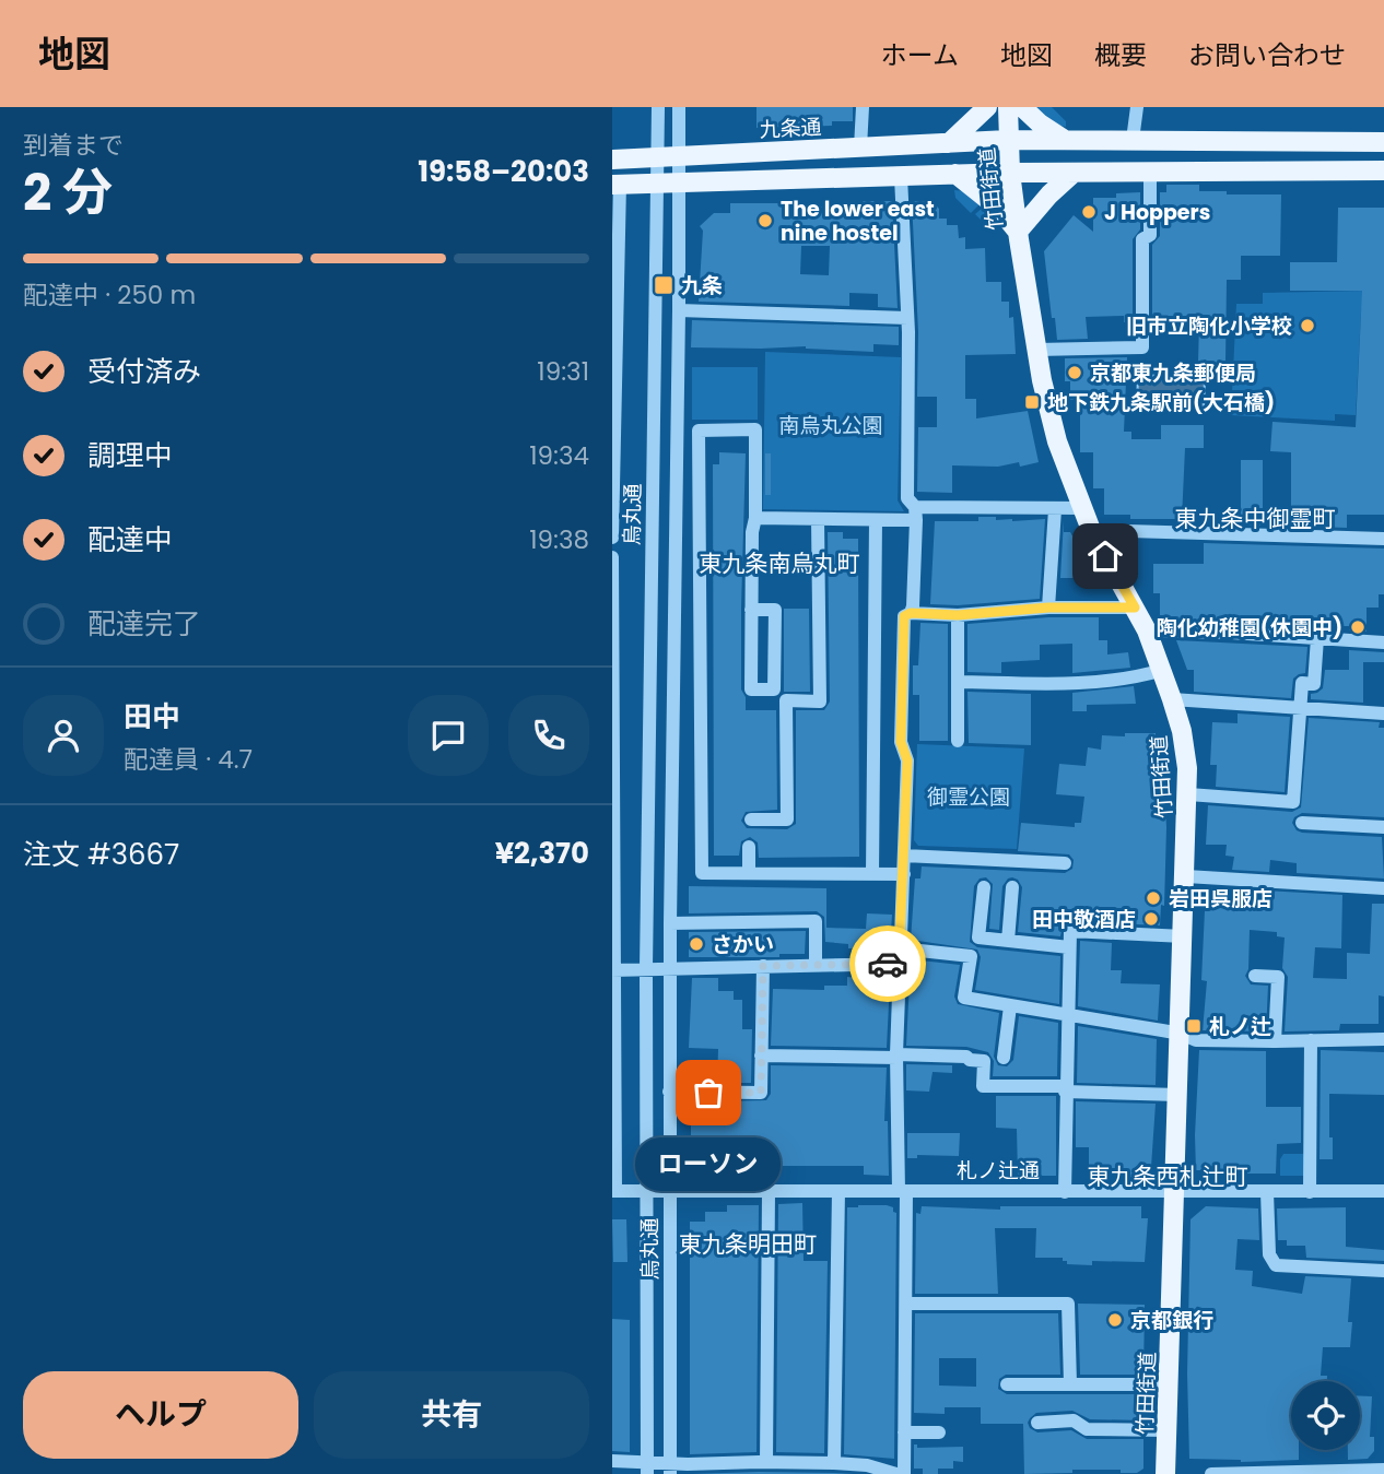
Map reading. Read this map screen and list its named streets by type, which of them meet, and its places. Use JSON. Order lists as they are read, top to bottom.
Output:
{
  "streets": {
    "main road": ["九条通", "竹田街道"],
    "street": ["烏丸通", "札ノ辻通"]
  },
  "crossings": [
    ["九条通", "竹田街道"],
    ["九条通", "烏丸通"],
    ["竹田街道", "札ノ辻通"],
    ["烏丸通", "札ノ辻通"]
  ],
  "districts": [
    "東九条中御霊町",
    "東九条南烏丸町",
    "東九条西札辻町",
    "東九条明田町"
  ],
  "parks": ["南烏丸公園", "御霊公園"],
  "places": {
    "other": [
      "J Hoppers",
      "The lower east nine hostel",
      "旧市立陶化小学校",
      "京都東九条郵便局",
      "陶化幼稚園(休園中)",
      "岩田呉服店",
      "田中敬酒店",
      "さかい",
      "ローソン",
      "京都銀行"
    ],
    "transit": ["九条", "地下鉄九条駅前(大石橋)", "札ノ辻"]
  },
  "page": {
    "header": "地図",
    "nav": [
      "ホーム",
      "地図",
      "概要",
      "お問い合わせ"
    ],
    "heading": ["2 分", "到着まで", "19:58–20:03"],
    "panel": [
      "田中",
      "配達員 · 4.7",
      "注文 #3667",
      "¥2,370"
    ],
    "bar": "配達中 · 250 m",
    "list": [
      ["受付済み", "19:31"],
      ["調理中", "19:34"],
      ["配達中", "19:38"],
      "配達完了"
    ],
    "bubble": "ローソン",
    "buttons": ["ヘルプ", "共有"]
  }
}
